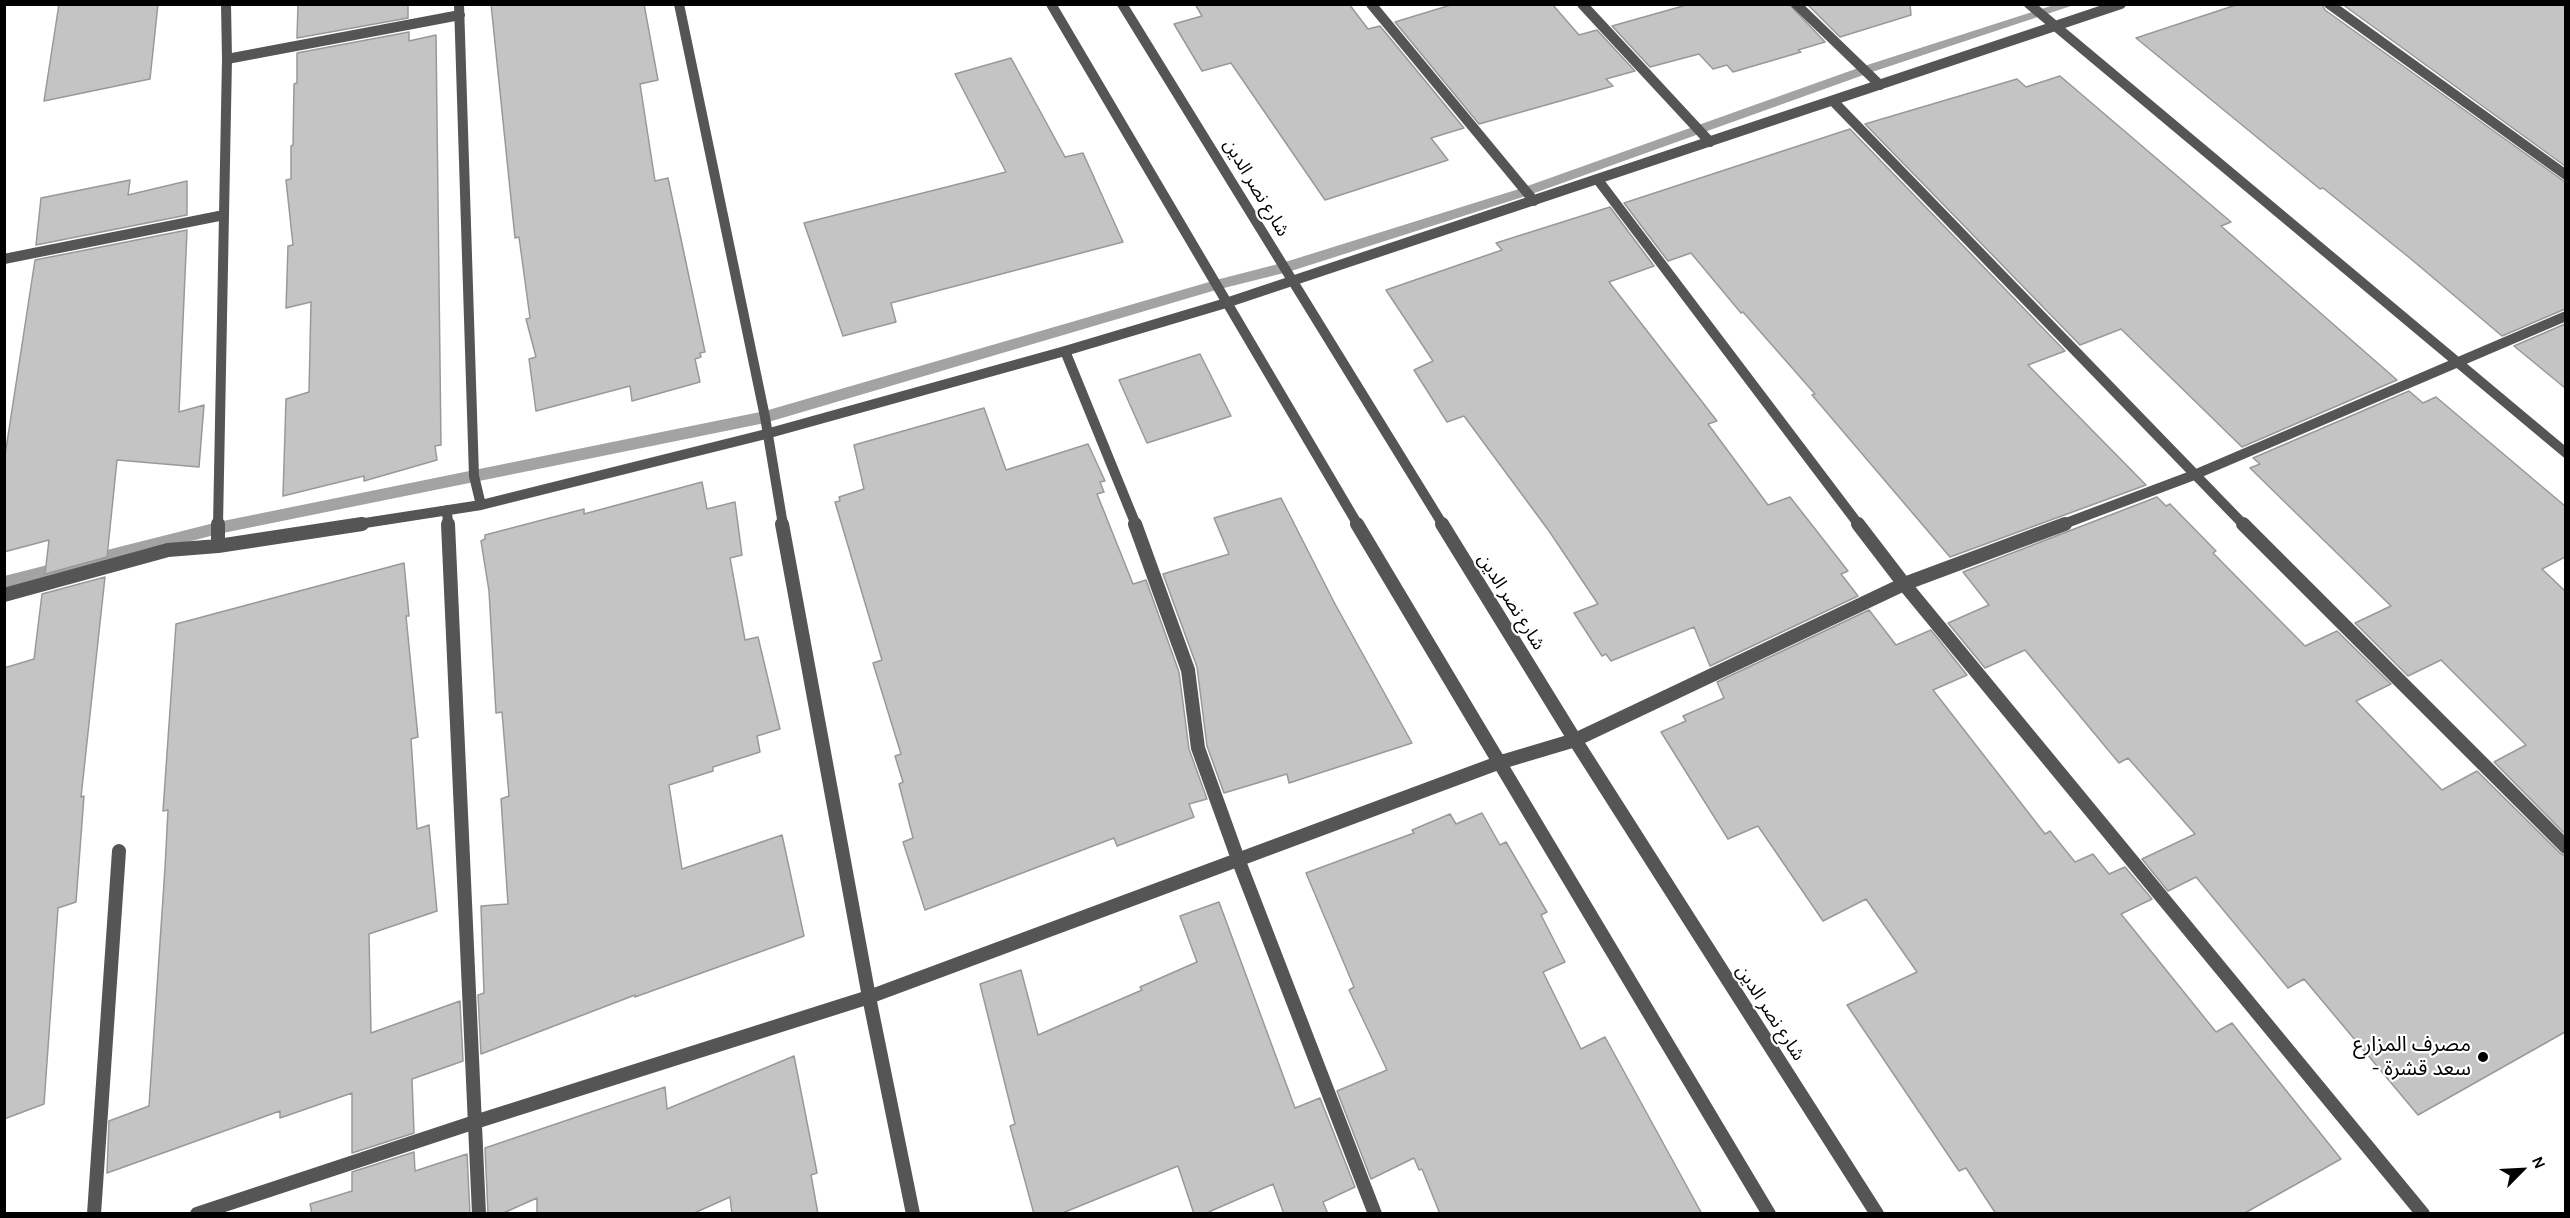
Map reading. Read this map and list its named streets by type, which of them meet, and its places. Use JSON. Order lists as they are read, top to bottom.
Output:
{
  "streets": {
    "street": ["شارع نصر الدين"]
  },
  "places": ["مصرف المزارع - سعد قشرة"],
  "north": "top right"
}
